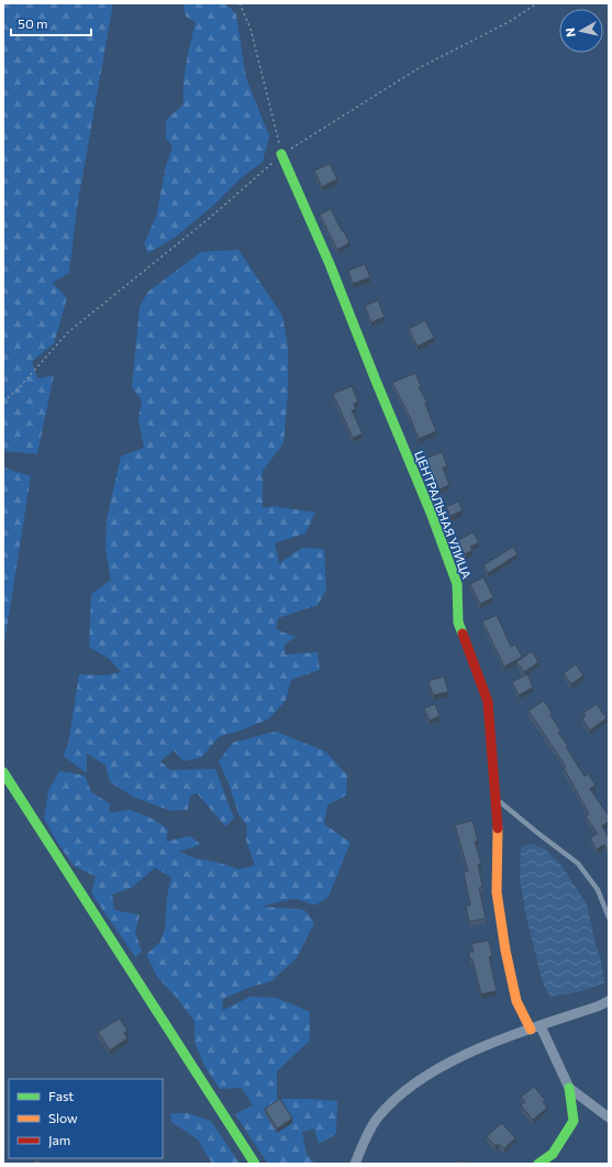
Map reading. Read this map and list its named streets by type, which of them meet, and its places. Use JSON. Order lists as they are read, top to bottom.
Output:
{
  "streets": {
    "street": ["ЦЕНТРАЛЬНАЯ УЛИЦА"]
  },
  "legend": ["Fast", "Slow", "Jam"],
  "scale_bar": "50 m",
  "north": "left"
}
